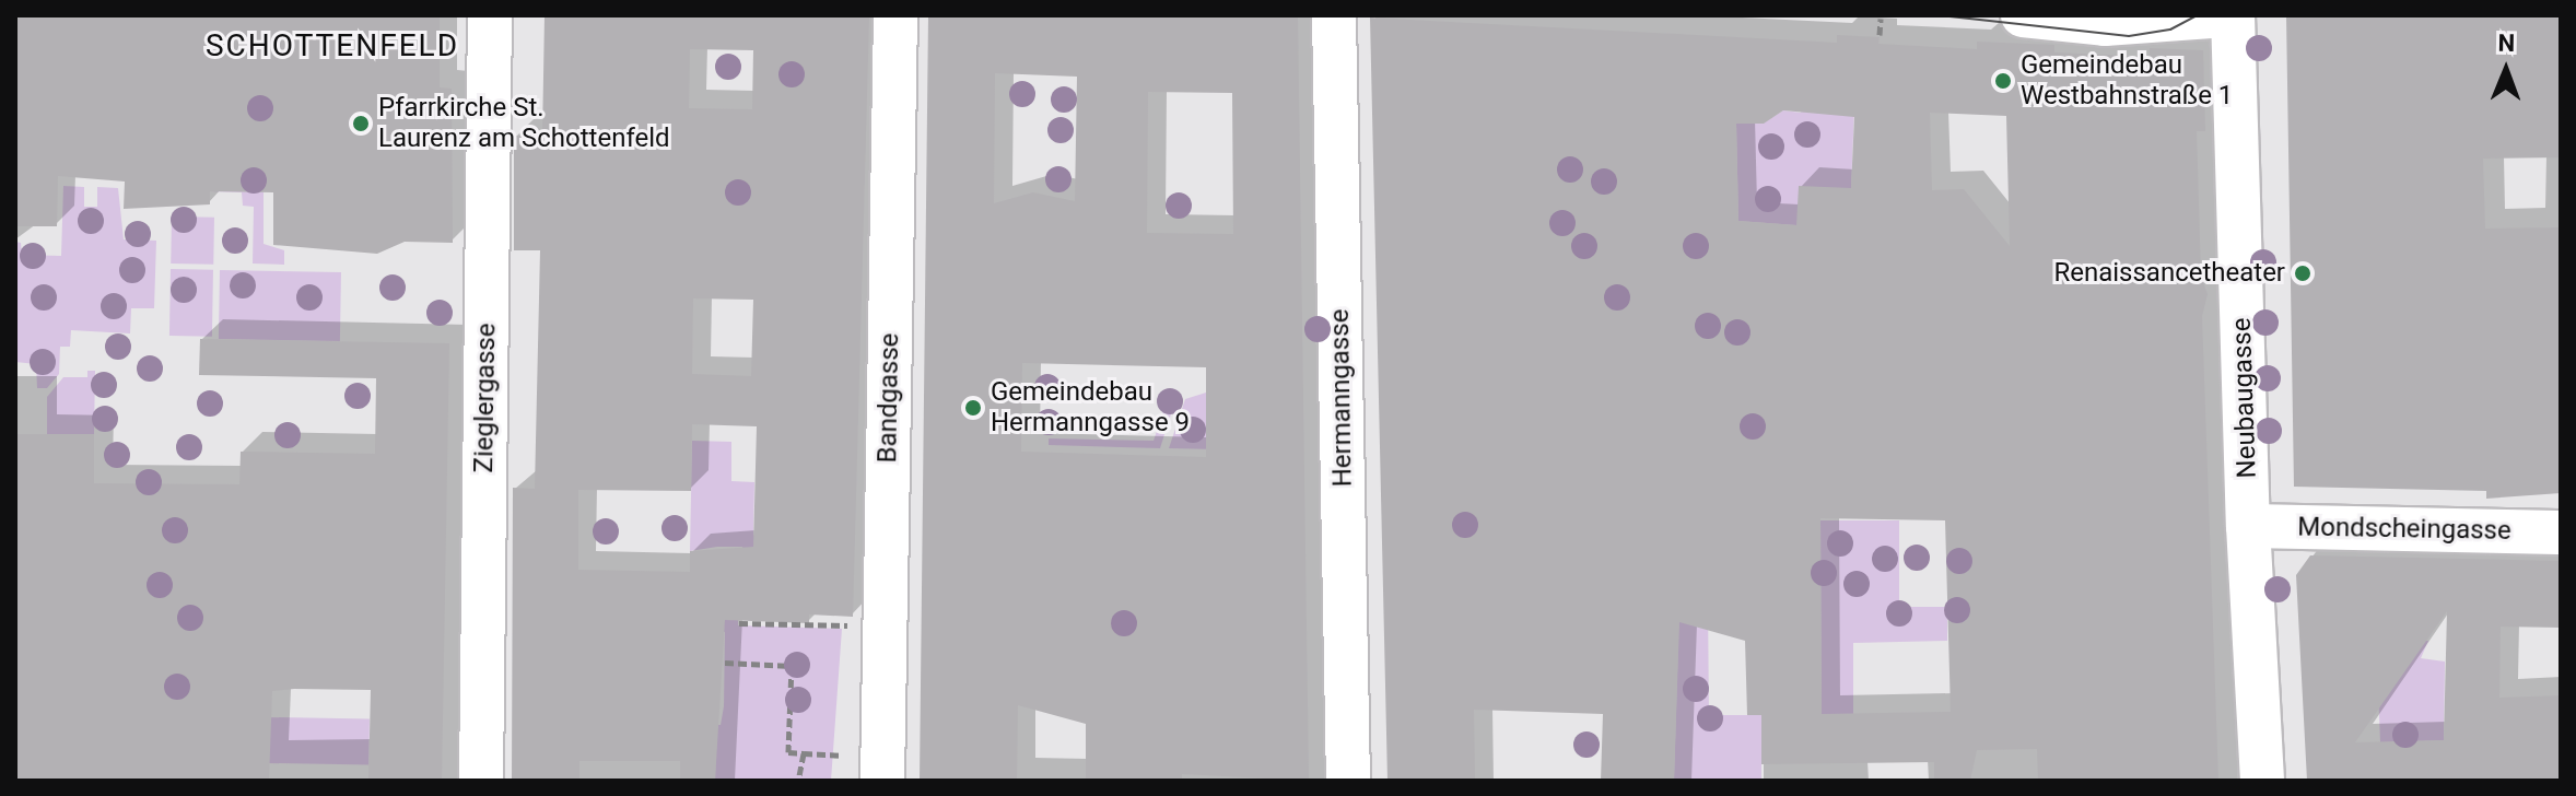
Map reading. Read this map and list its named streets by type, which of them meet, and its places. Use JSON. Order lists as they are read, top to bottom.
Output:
{
  "streets": {
    "street": [
      "Zieglergasse",
      "Bandgasse",
      "Hermanngasse",
      "Neubaugasse",
      "Mondscheingasse"
    ]
  },
  "crossings": [
    ["Neubaugasse", "Mondscheingasse"]
  ],
  "districts": ["SCHOTTENFELD"],
  "places": [
    "Gemeindebau Westbahnstraße 1",
    "Pfarrkirche St. Laurenz am Schottenfeld",
    "Renaissancetheater",
    "Gemeindebau Hermanngasse 9"
  ],
  "north": "top"
}
